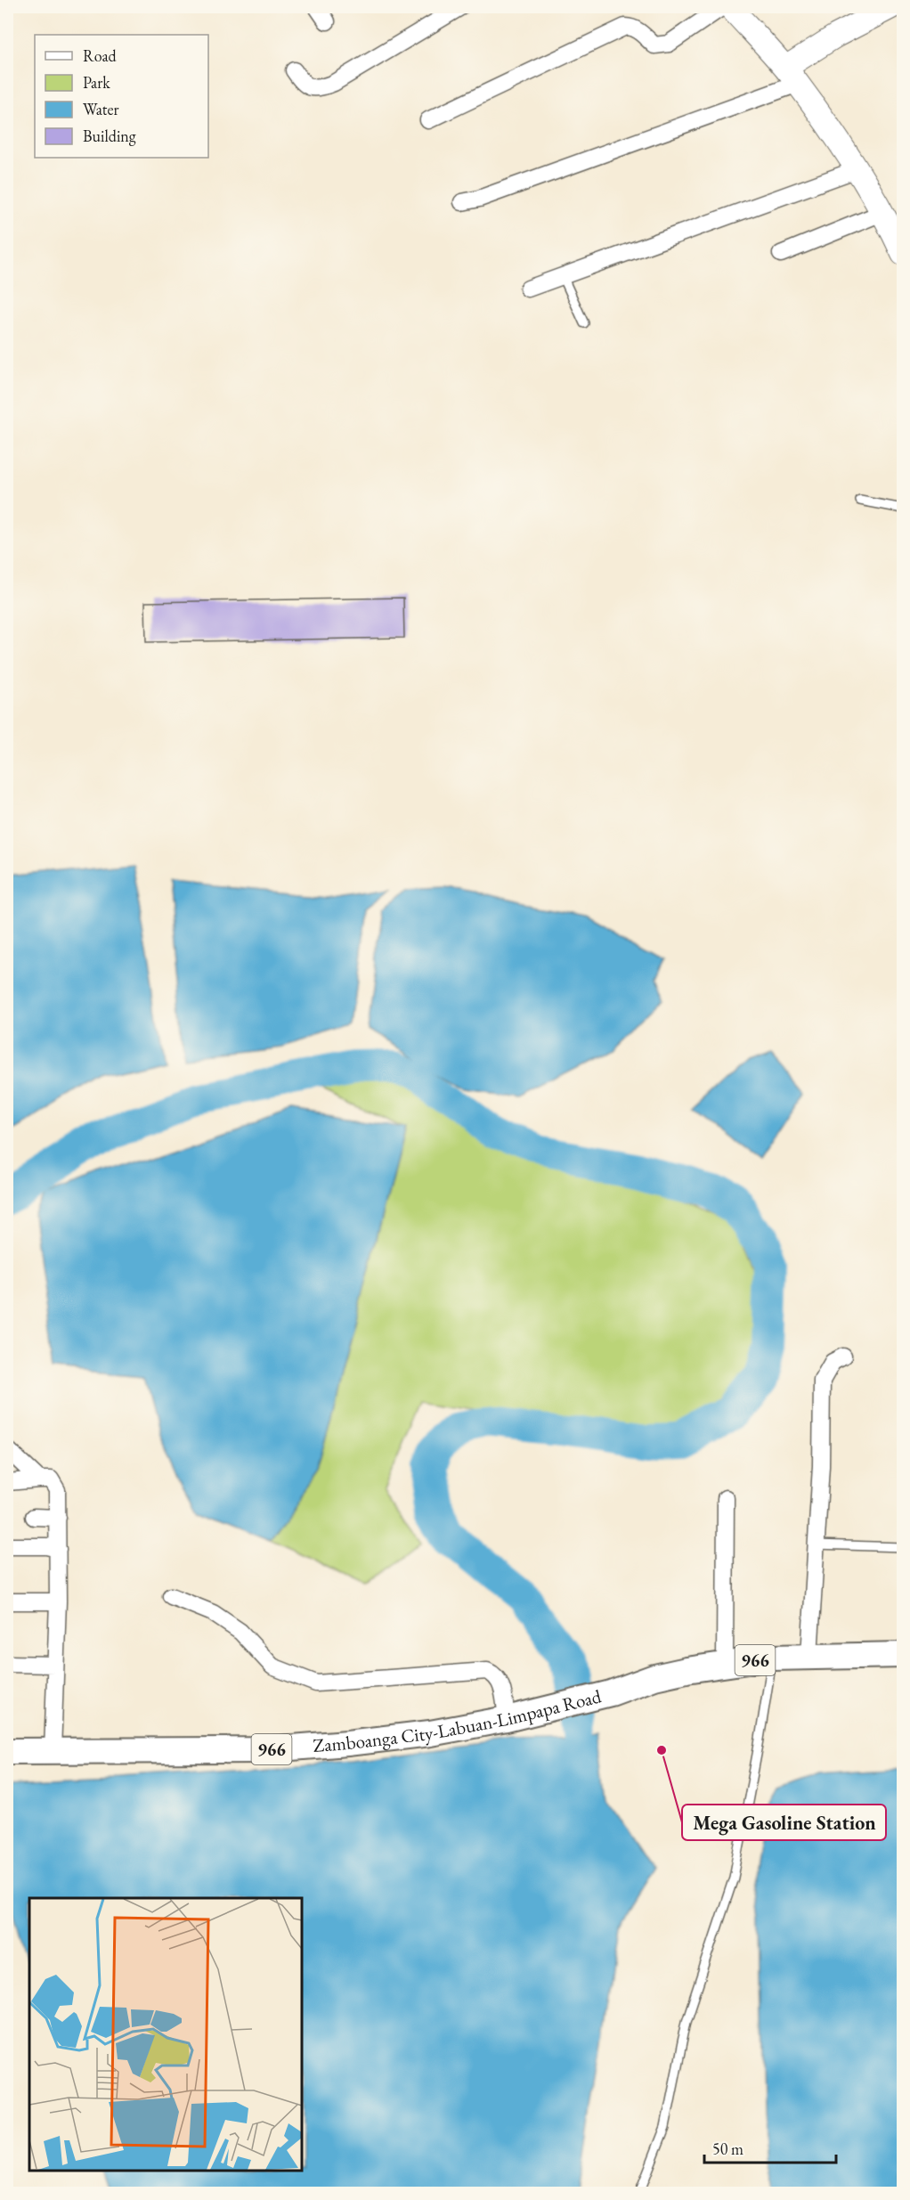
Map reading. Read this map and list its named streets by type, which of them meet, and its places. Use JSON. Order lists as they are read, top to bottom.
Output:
{
  "streets": {
    "main road": ["966", "Zamboanga City-Labuan-Limpapa Road"]
  },
  "places": ["Mega Gasoline Station"],
  "legend": [
    "Road",
    "Park",
    "Water",
    "Building"
  ],
  "scale_bar": "50 m"
}
